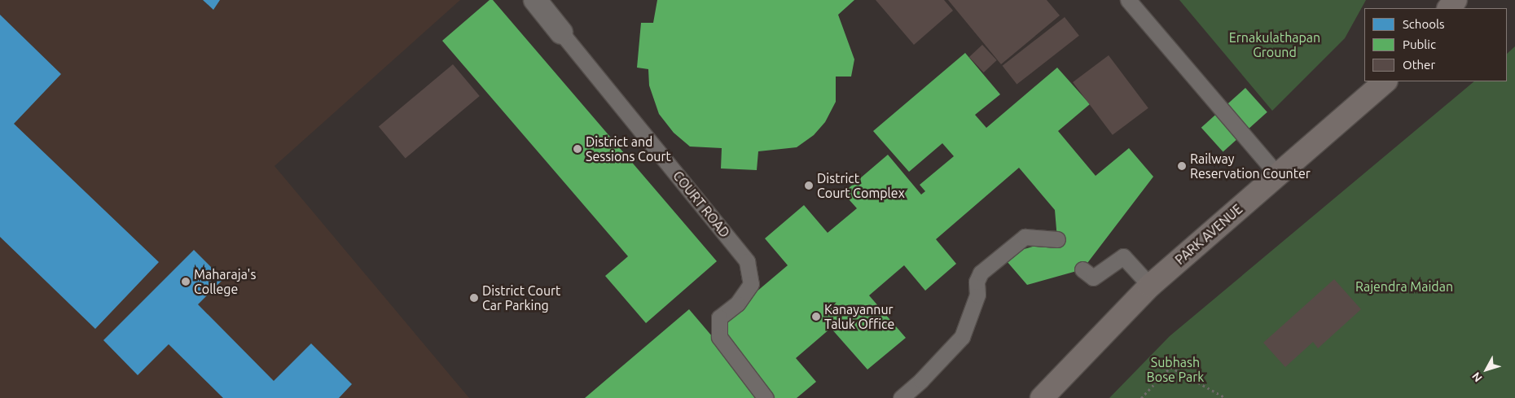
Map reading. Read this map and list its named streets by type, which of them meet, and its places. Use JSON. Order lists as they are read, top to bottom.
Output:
{
  "streets": {
    "main road": ["PARK AVENUE"],
    "street": ["COURT ROAD"]
  },
  "parks": ["Ernakulathapan Ground", "Rajendra Maidan", "Subhash Bose Park"],
  "places": [
    "District and Sessions Court",
    "Railway Reservation Counter",
    "District Court Complex",
    "Maharaja's College",
    "District Court Car Parking",
    "Kanayannur Taluk Office"
  ],
  "legend": ["Schools", "Public", "Other"],
  "north": "bottom left"
}
